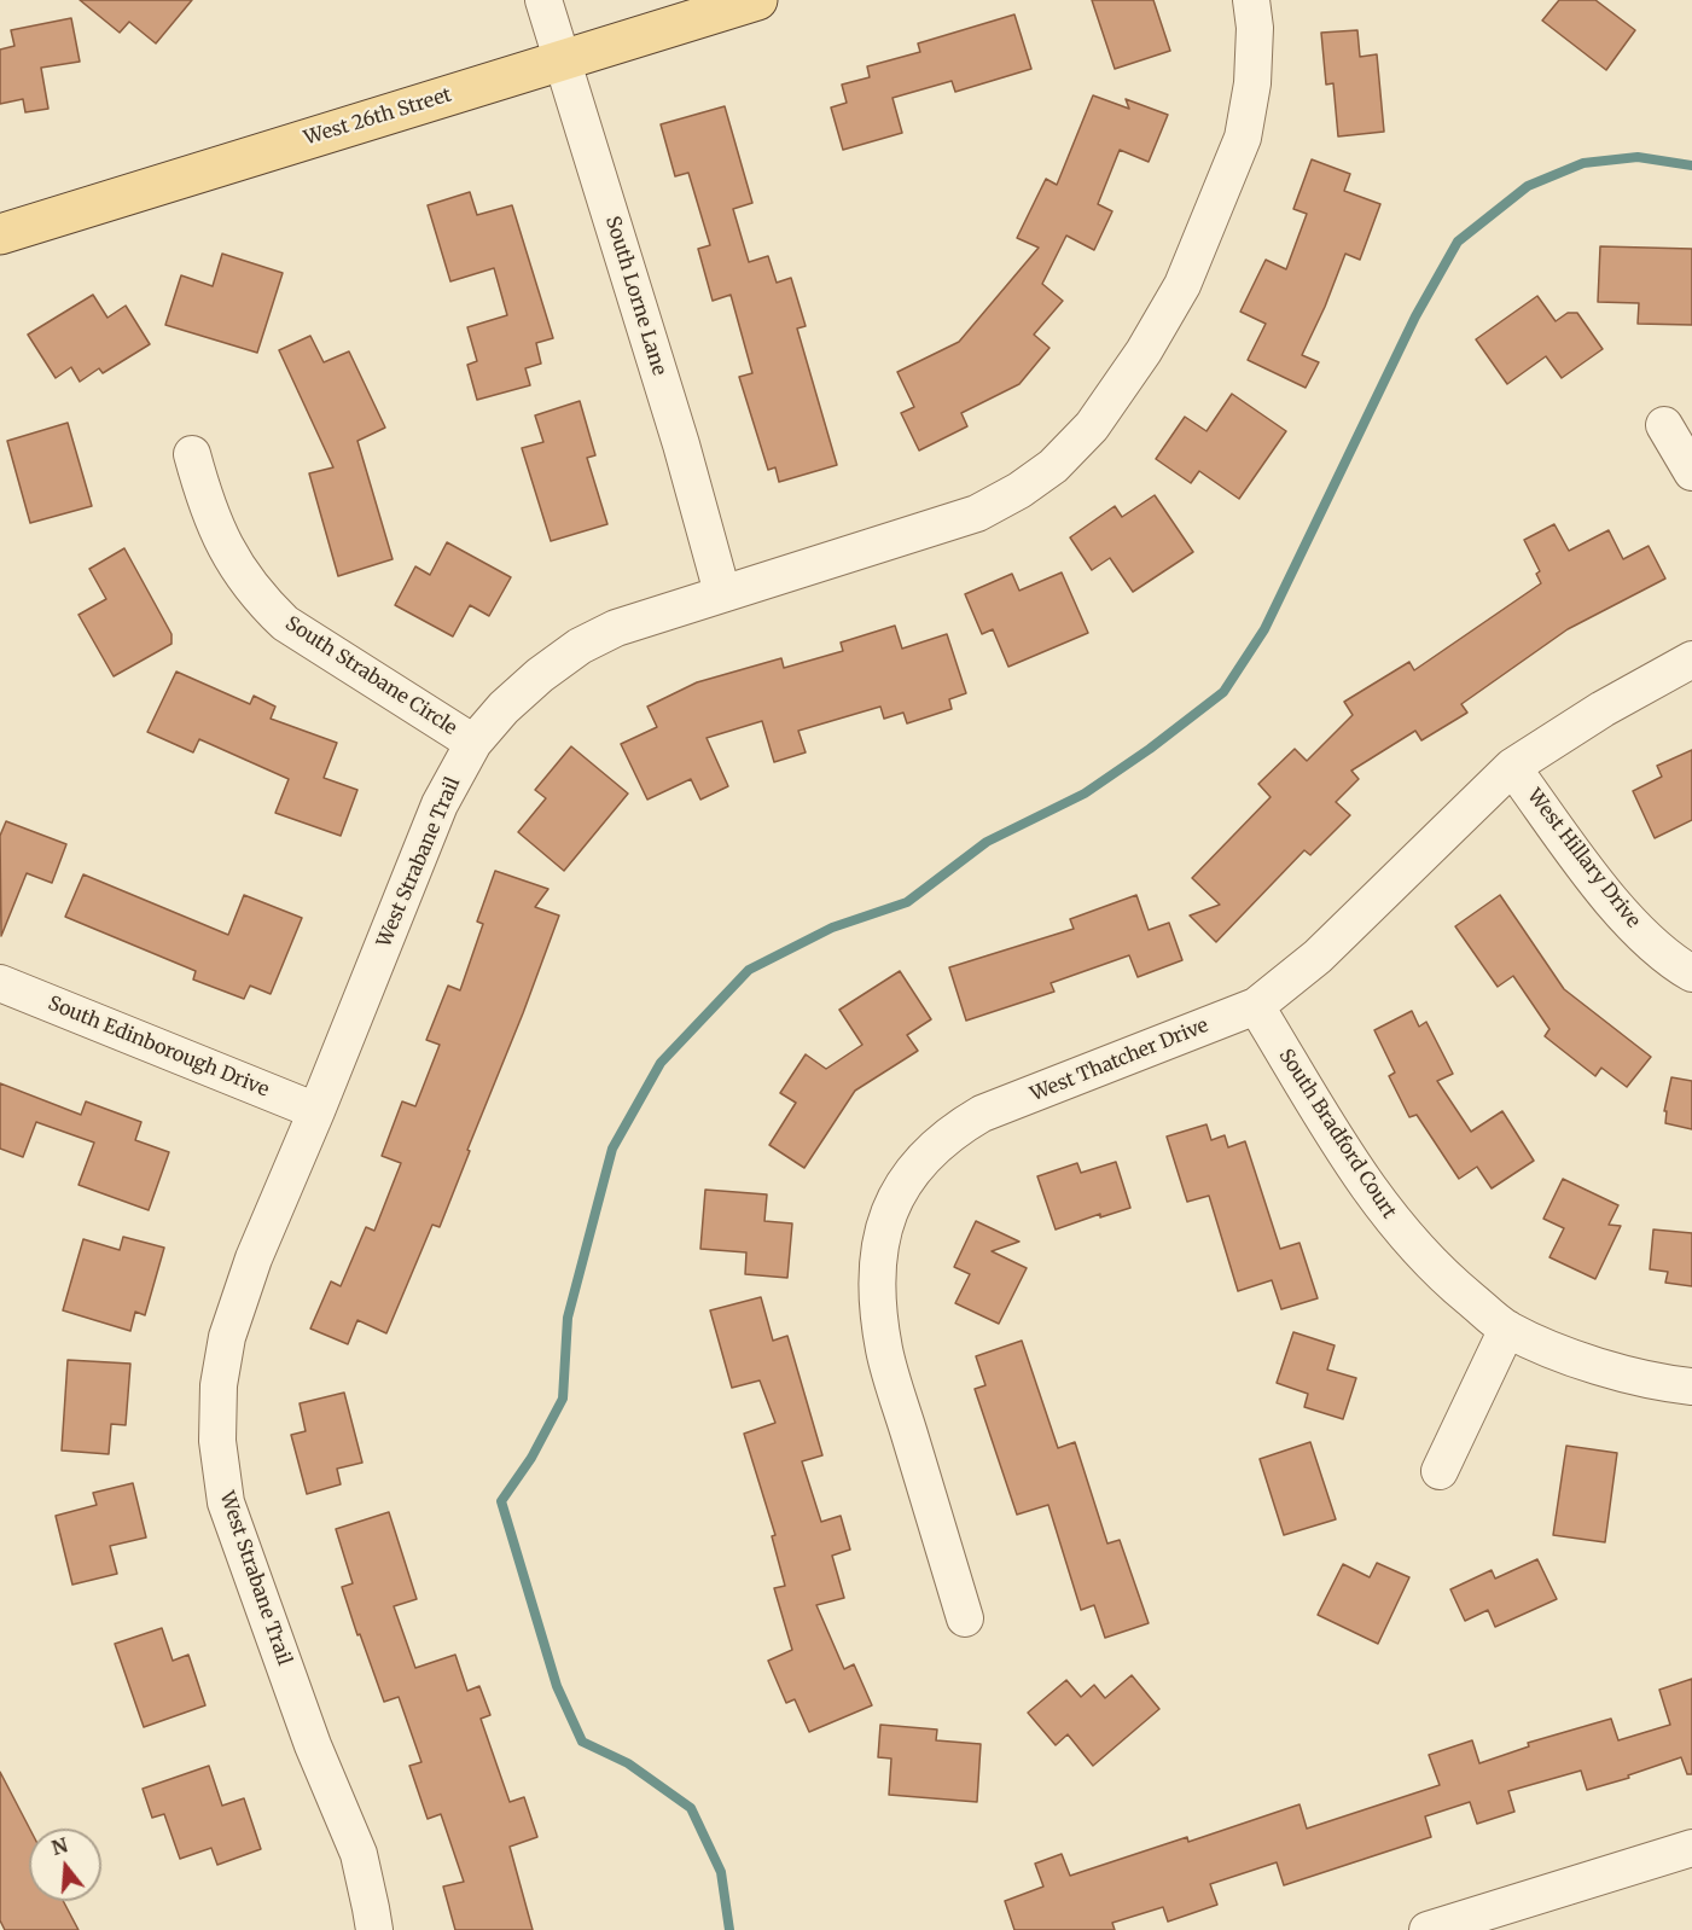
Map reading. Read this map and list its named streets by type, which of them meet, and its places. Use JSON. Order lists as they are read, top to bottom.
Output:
{
  "streets": {
    "main road": ["West 26th Street"],
    "street": [
      "South Lorne Lane",
      "South Strabane Circle",
      "West Hillary Drive",
      "West Strabane Trail",
      "South Edinborough Drive",
      "West Thatcher Drive",
      "South Bradford Court"
    ]
  },
  "crossings": [
    ["West 26th Street", "South Lorne Lane"],
    ["South Lorne Lane", "West Strabane Trail"],
    ["South Strabane Circle", "West Strabane Trail"],
    ["West Hillary Drive", "West Thatcher Drive"],
    ["West Strabane Trail", "South Edinborough Drive"],
    ["West Thatcher Drive", "South Bradford Court"]
  ],
  "north": "top"
}
